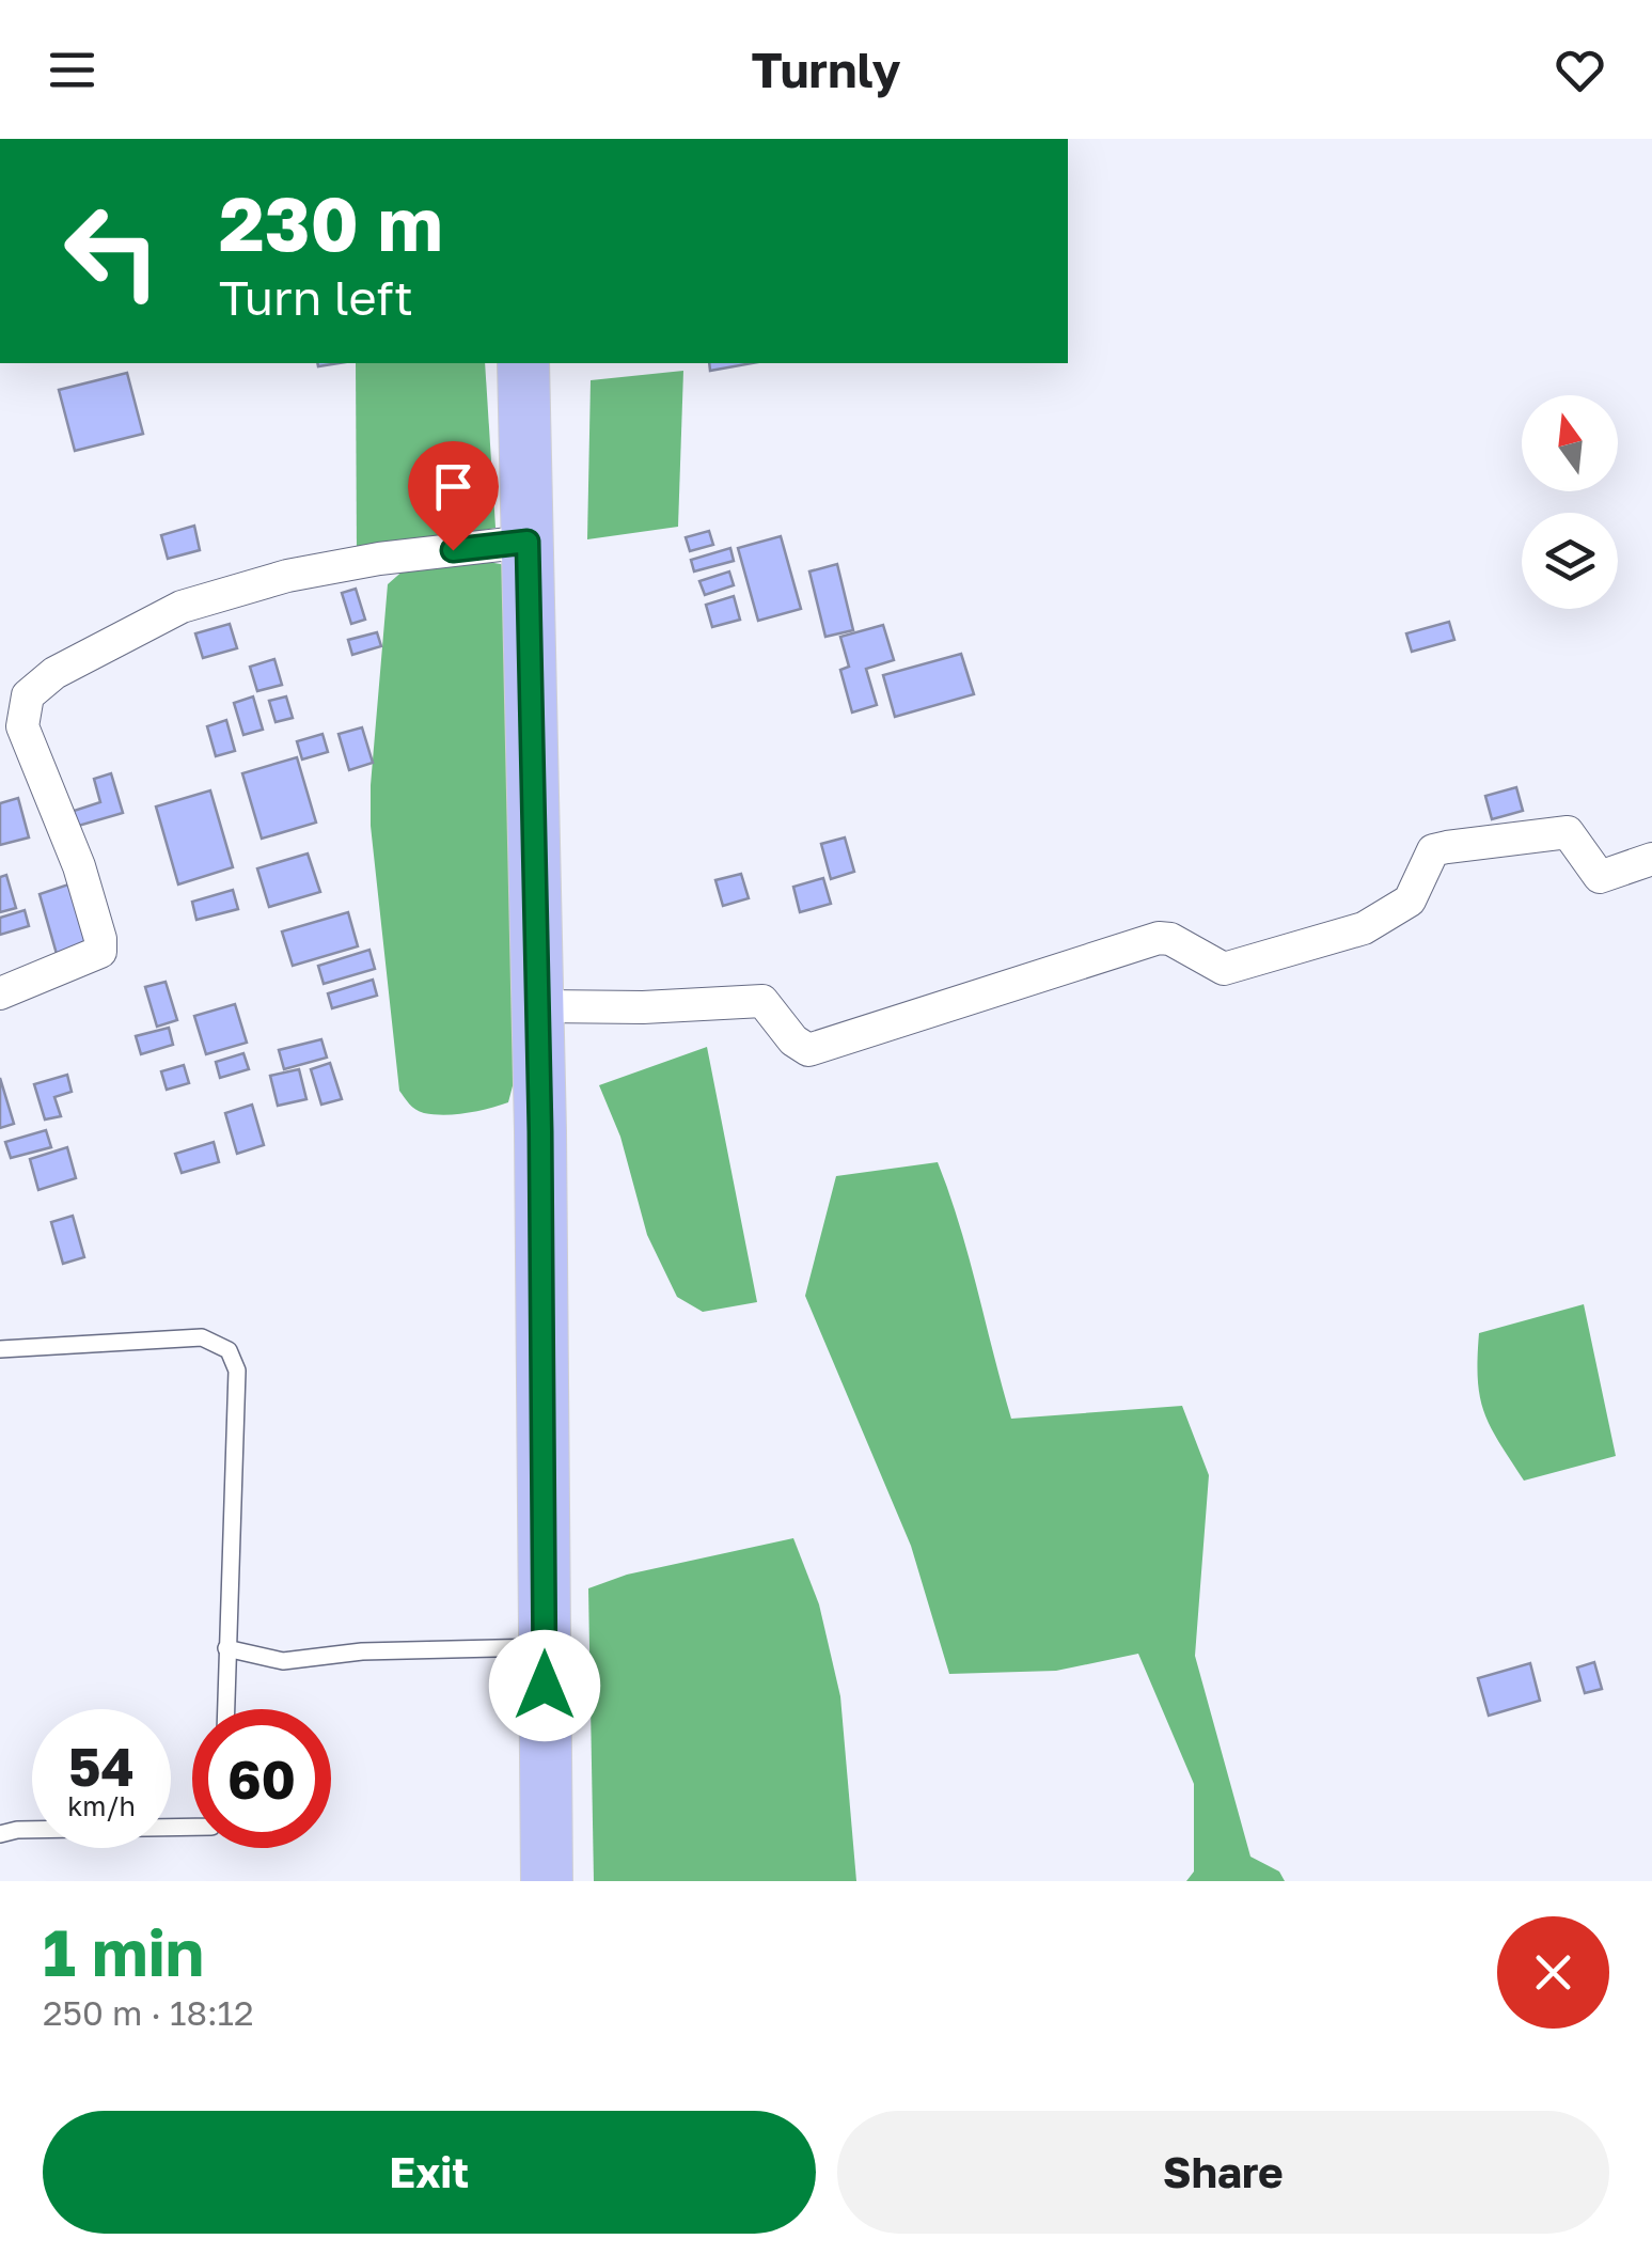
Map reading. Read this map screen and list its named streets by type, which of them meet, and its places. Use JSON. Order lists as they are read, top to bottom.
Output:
{
  "north": "top",
  "page": {
    "header": "Turnly",
    "turn": ["230 m", "Turn left"],
    "speed": "54 km/h",
    "limit": "60",
    "heading": ["1 min", "250 m · 18:12"],
    "buttons": ["Exit", "Share"]
  }
}
